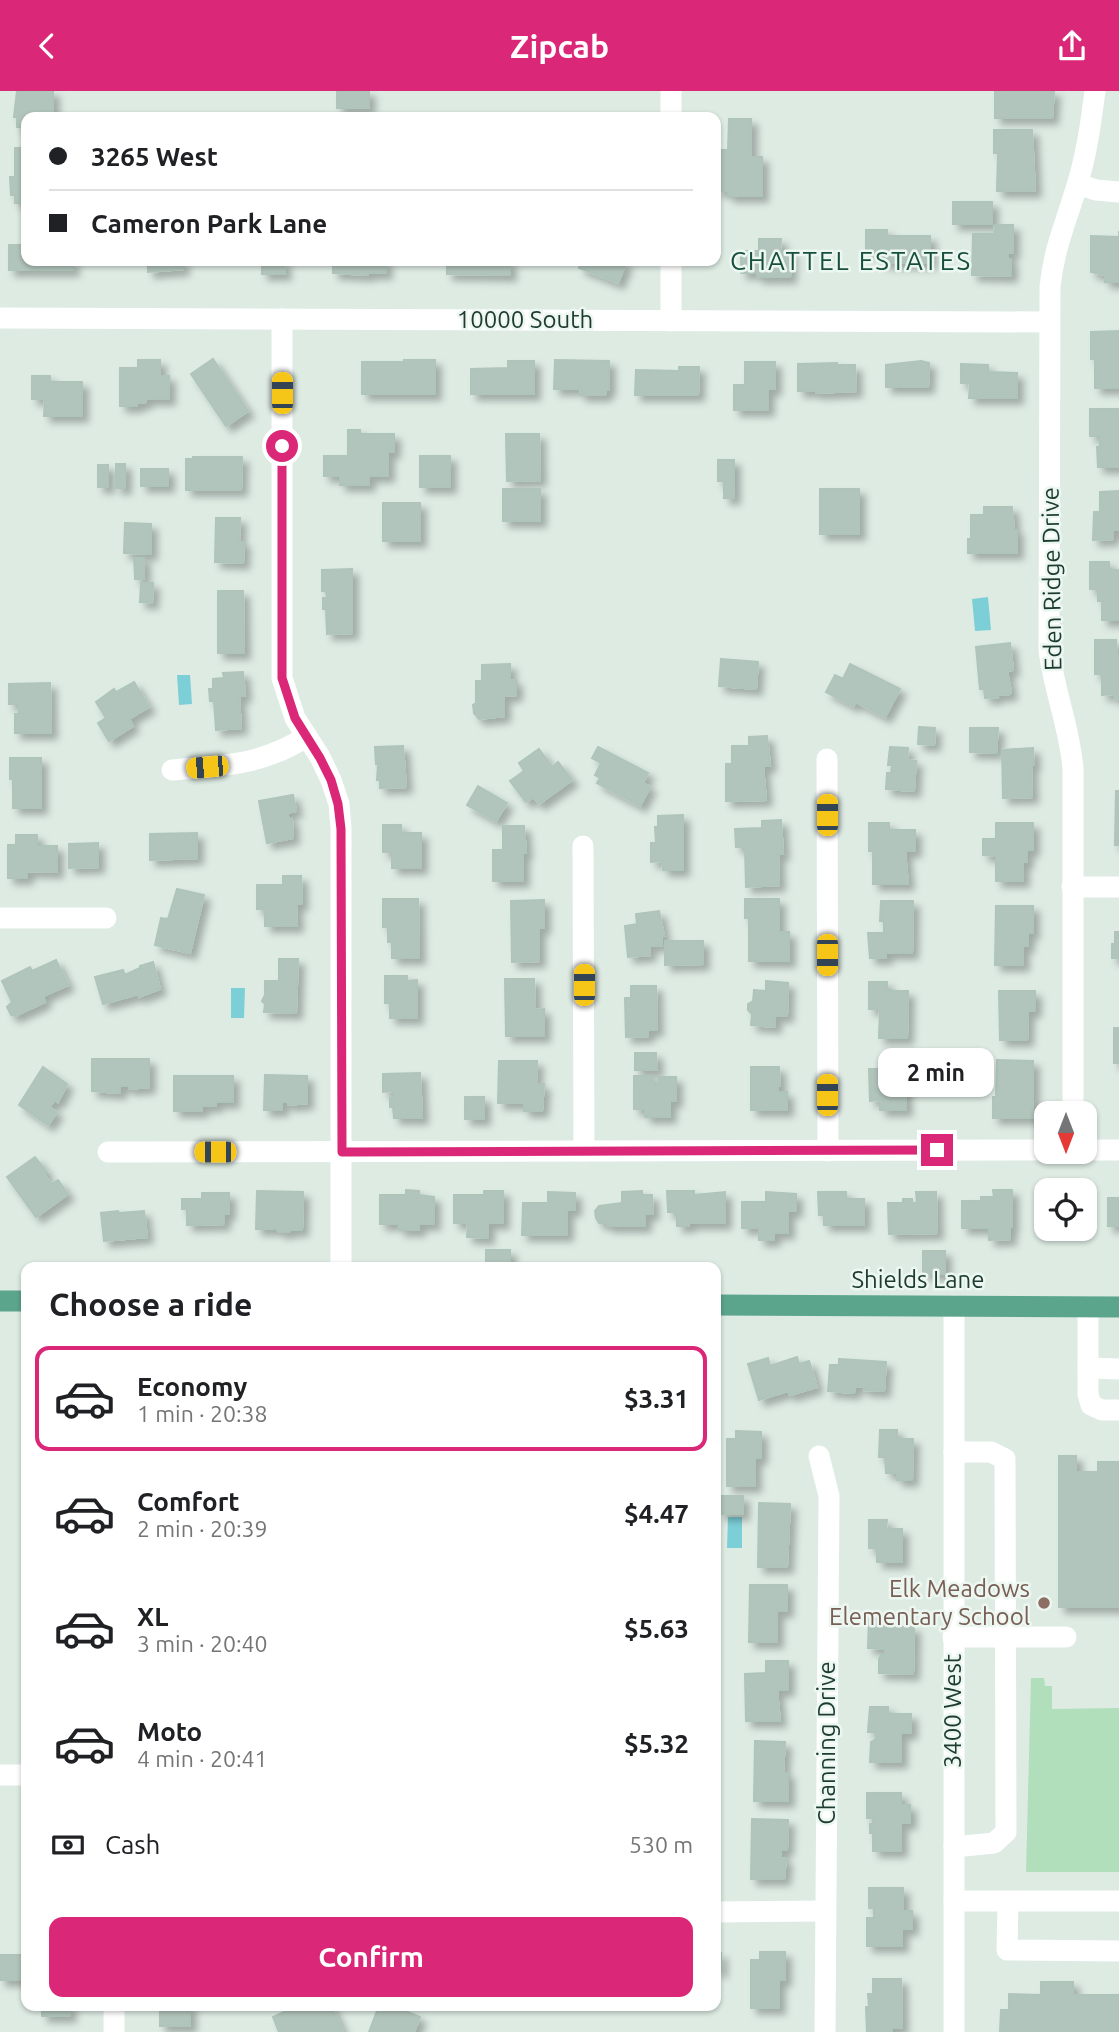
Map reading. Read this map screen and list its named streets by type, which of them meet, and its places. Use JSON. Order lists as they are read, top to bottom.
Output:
{
  "streets": {
    "main road": ["Shields Lane"],
    "street": [
      "10000 South",
      "Eden Ridge Drive",
      "3400 West",
      "Channing Drive"
    ]
  },
  "crossings": [
    ["10000 South", "Eden Ridge Drive"],
    ["Shields Lane", "3400 West"]
  ],
  "districts": ["CHATTEL ESTATES"],
  "places": ["Elk Meadows Elementary School"],
  "north": "bottom",
  "page": {
    "header": "Zipcab",
    "banner": ["3265 West", "Cameron Park Lane"],
    "bubble": "2 min",
    "heading": "Choose a ride",
    "list": [
      {
        "name": "Economy",
        "note": "1 min · 20:38",
        "value": "$3.31"
      },
      {
        "name": "Comfort",
        "note": "2 min · 20:39",
        "value": "$4.47"
      },
      {
        "name": "XL",
        "note": "3 min · 20:40",
        "value": "$5.63"
      },
      {
        "name": "Moto",
        "note": "4 min · 20:41",
        "value": "$5.32"
      }
    ],
    "pay": ["Cash", "530 m"],
    "buttons": "Confirm"
  }
}
